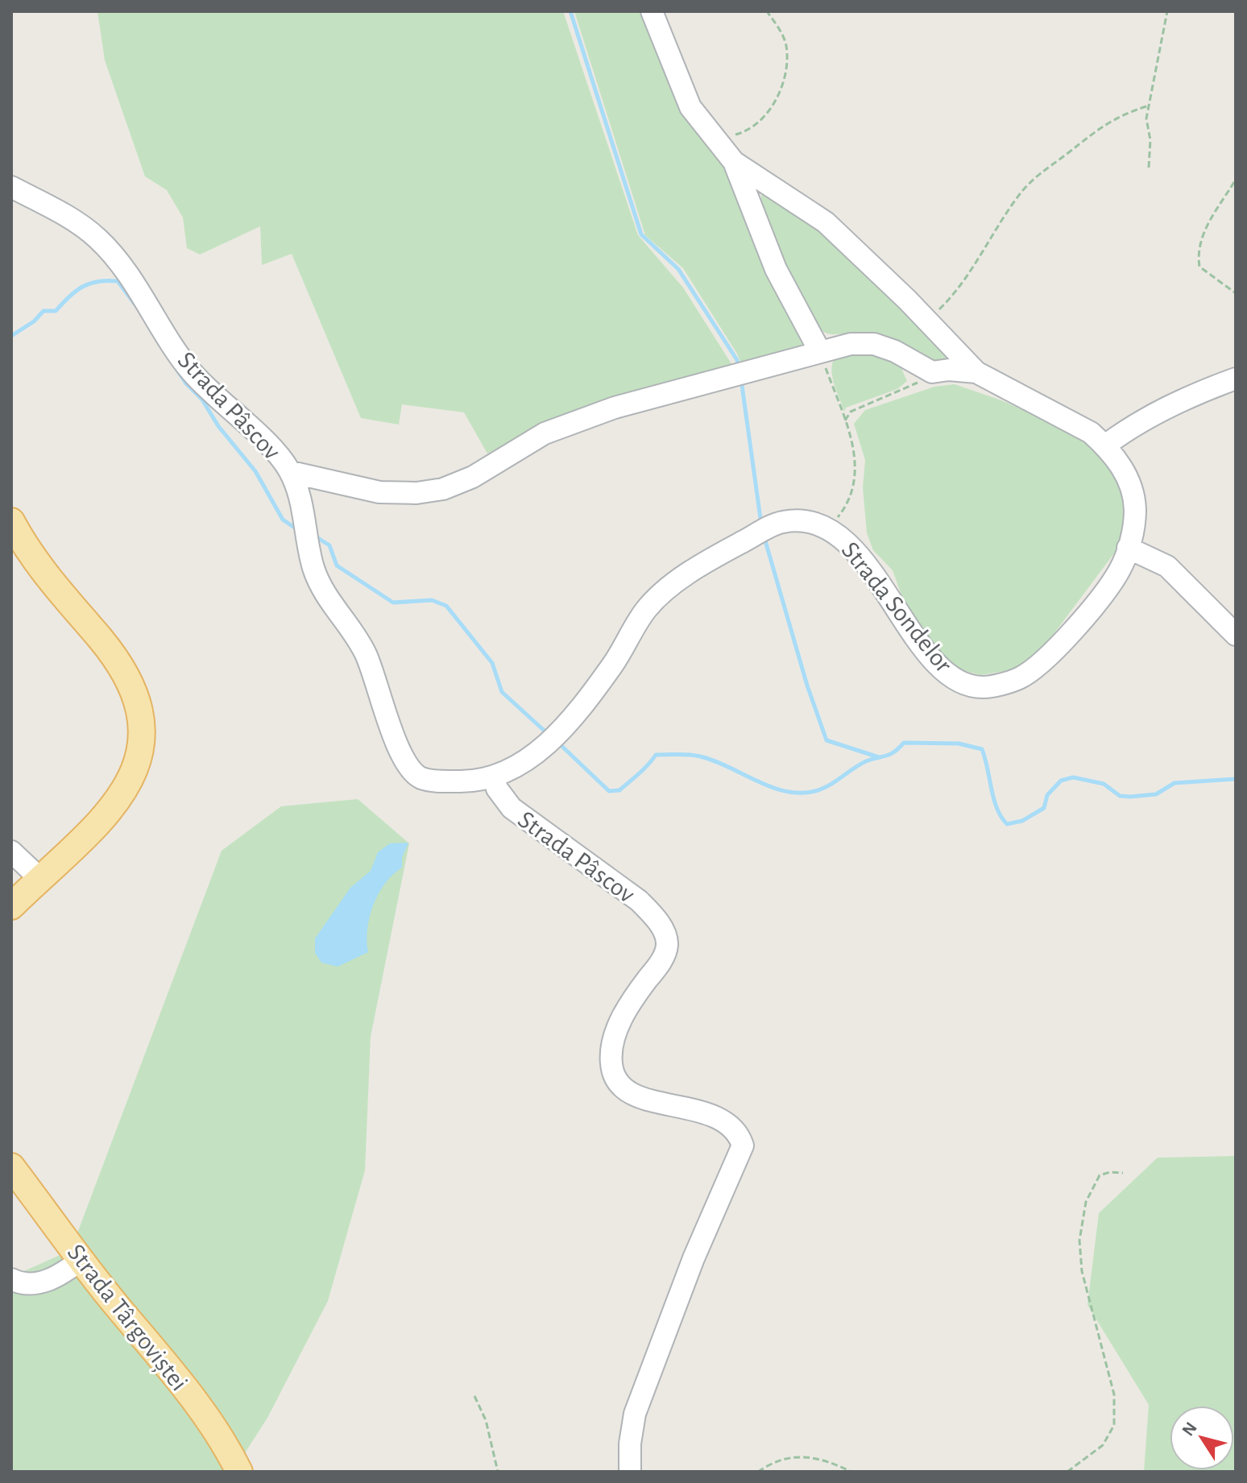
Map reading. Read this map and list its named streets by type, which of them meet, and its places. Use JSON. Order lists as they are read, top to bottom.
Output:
{
  "streets": {
    "main road": ["Strada Târgoviștei"],
    "street": ["Strada Pâscov", "Strada Sondelor"]
  },
  "crossings": [
    ["Strada Pâscov", "Strada Sondelor"]
  ],
  "north": "top left"
}
